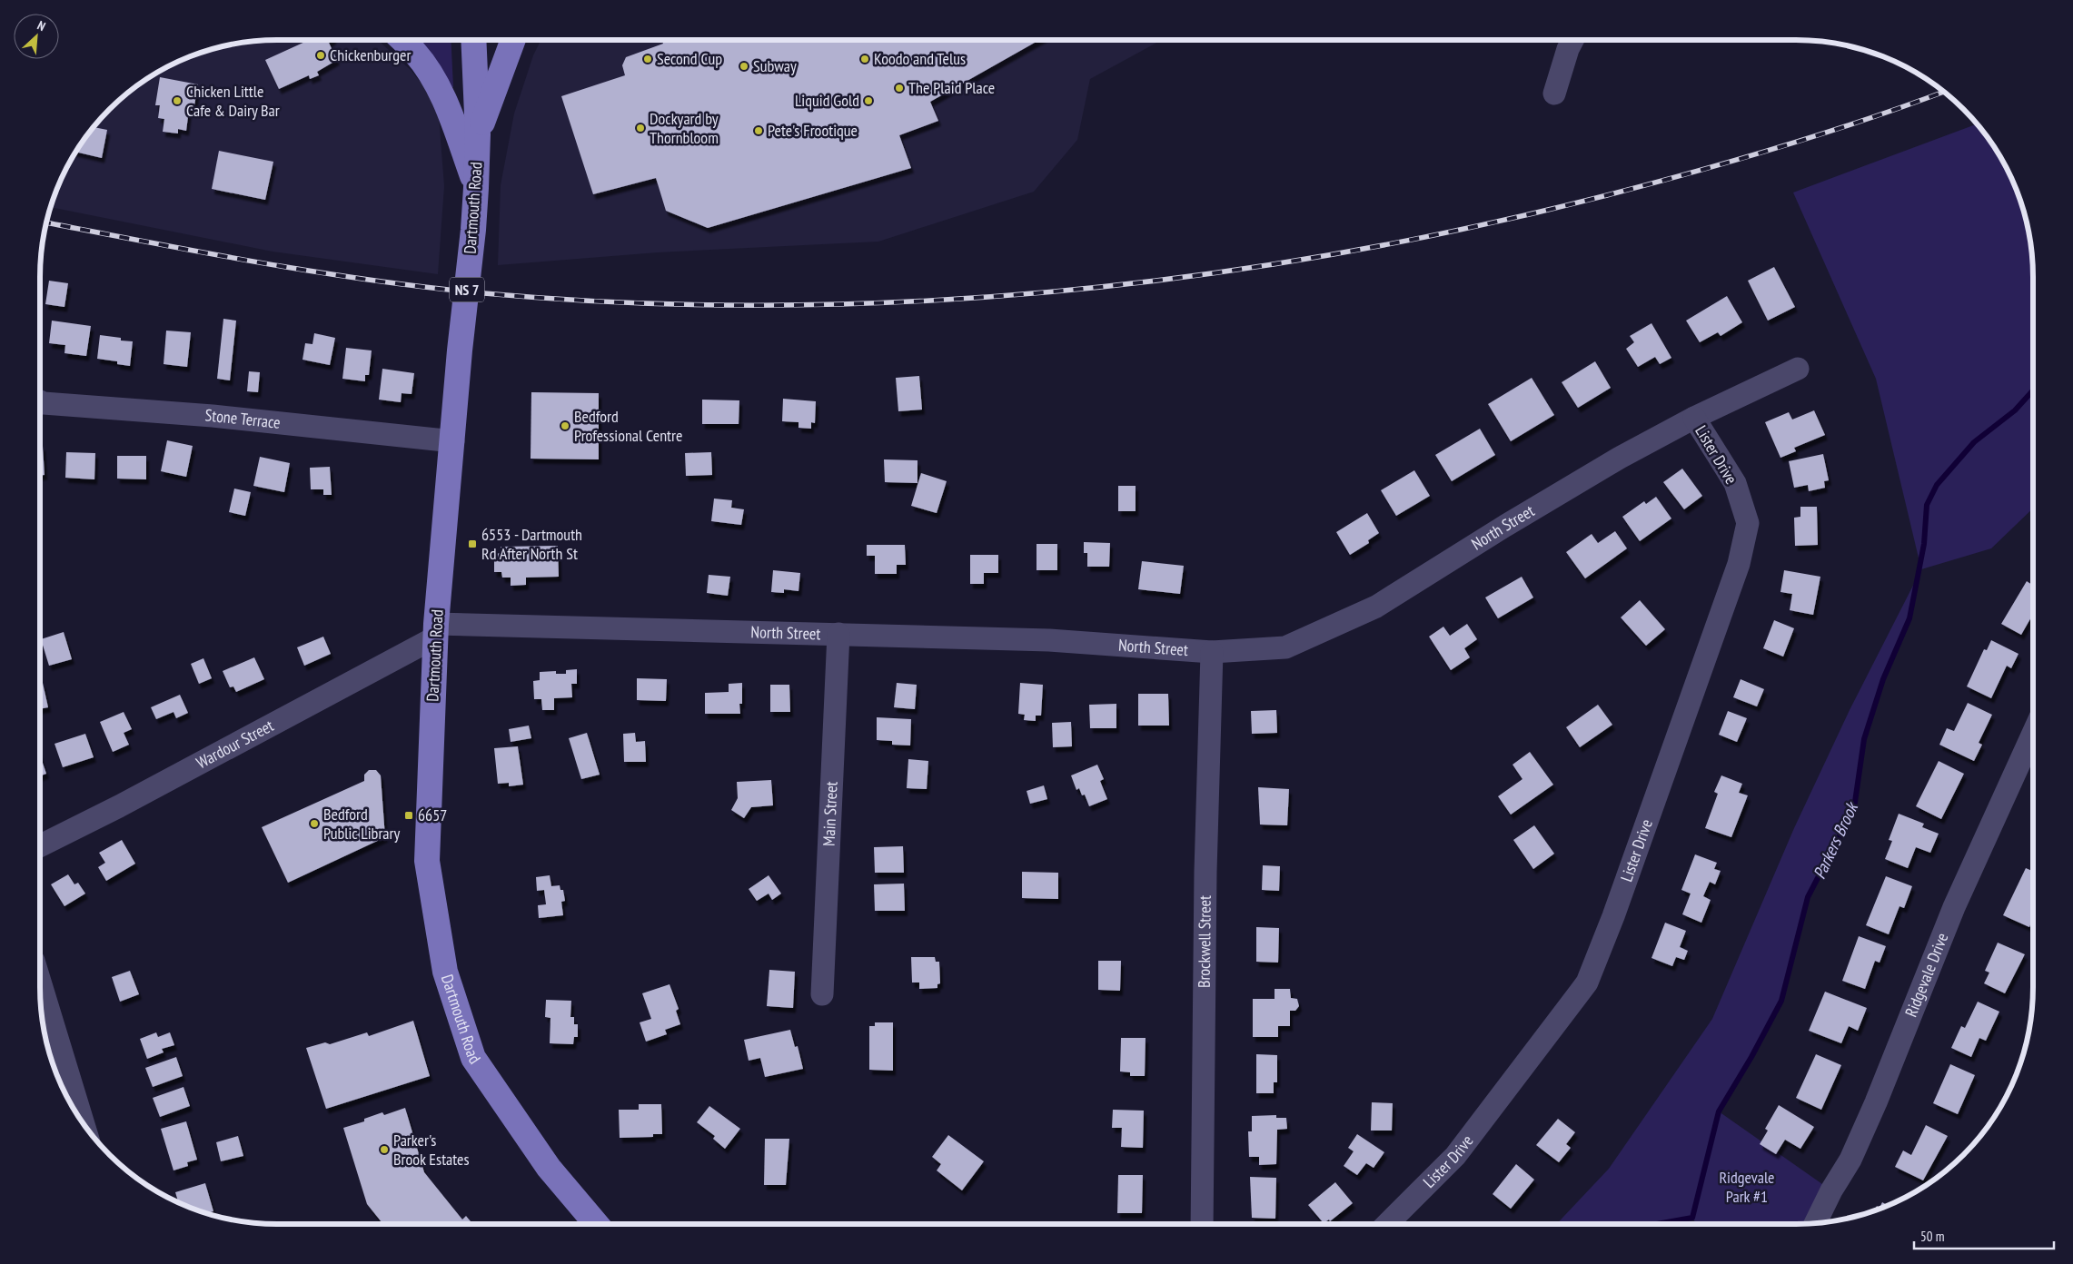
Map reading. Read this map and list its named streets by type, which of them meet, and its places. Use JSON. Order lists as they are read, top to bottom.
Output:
{
  "streets": {
    "main road": ["Dartmouth Road", "NS 7"],
    "street": [
      "Stone Terrace",
      "Lister Drive",
      "North Street",
      "Wardour Street",
      "Main Street",
      "Brockwell Street",
      "Ridgevale Drive"
    ]
  },
  "crossings": [
    ["Dartmouth Road", "Stone Terrace"],
    ["Dartmouth Road", "North Street"],
    ["Dartmouth Road", "Wardour Street"],
    ["Lister Drive", "North Street"],
    ["North Street", "Wardour Street"],
    ["North Street", "Main Street"],
    ["North Street", "Brockwell Street"]
  ],
  "water": ["Parkers Brook"],
  "parks": ["Ridgevale Park #1"],
  "places": {
    "other": [
      "Chickenburger",
      "Second Cup",
      "Koodo and Telus",
      "Subway",
      "The Plaid Place",
      "Chicken Little Cafe & Dairy Bar",
      "Liquid Gold",
      "Dockyard by Thornbloom",
      "Pete's Frootique",
      "Bedford Professional Centre",
      "Bedford Public Library",
      "Parker's Brook Estates"
    ],
    "transit": ["6553 - Dartmouth Rd After North St", "6657"]
  },
  "scale_bar": "50 m",
  "north": "top right"
}
